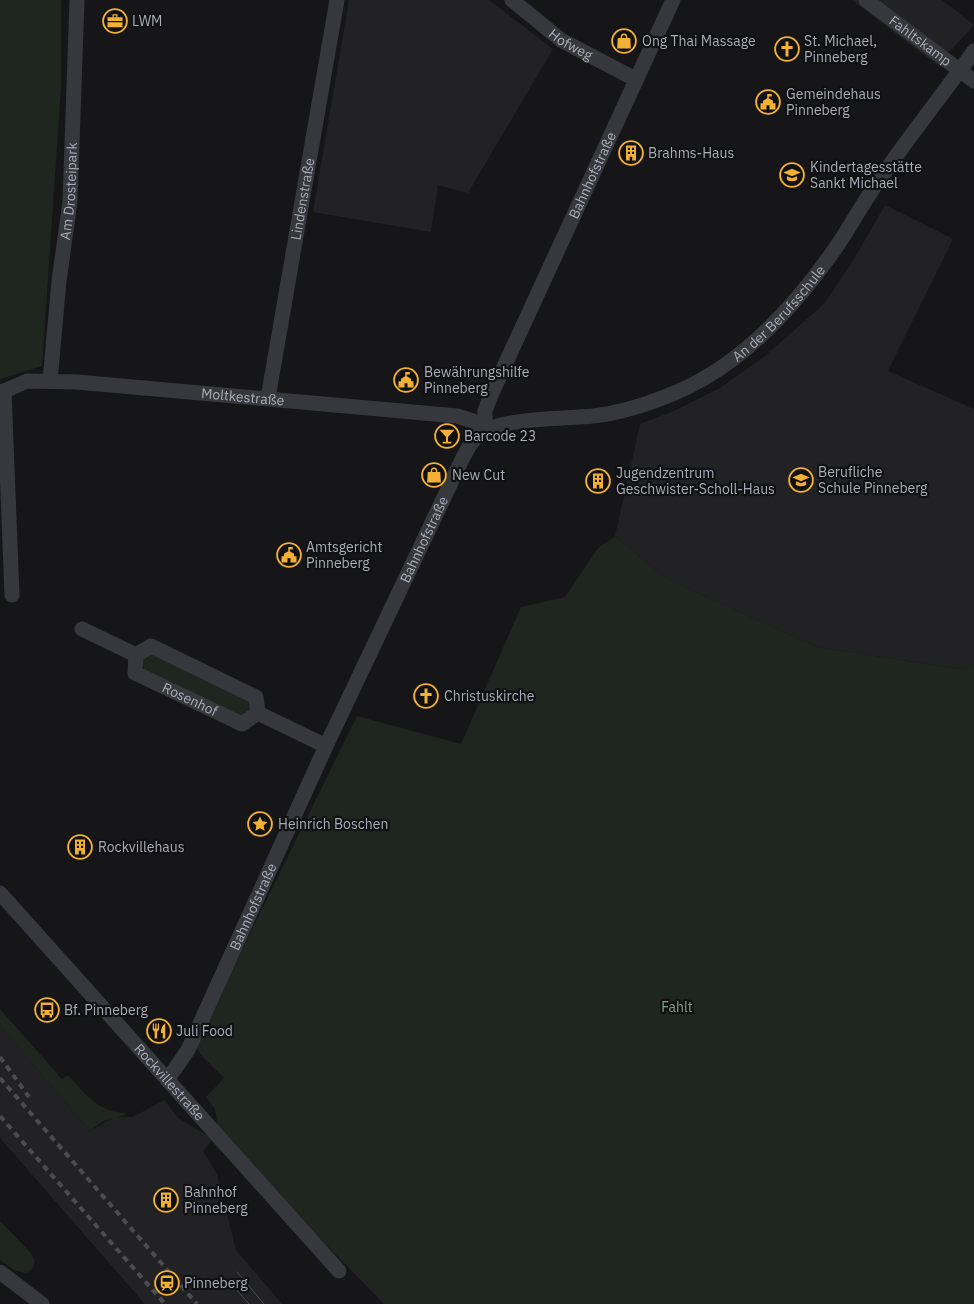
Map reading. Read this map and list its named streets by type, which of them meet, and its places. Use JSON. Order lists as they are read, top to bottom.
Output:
{
  "streets": {
    "street": [
      "Fahltskamp",
      "Hofweg",
      "Bahnhofstraße",
      "Am Drosteipark",
      "Lindenstraße",
      "An der Berufsschule",
      "Moltkestraße",
      "Rosenhof",
      "Rockvillestraße"
    ]
  },
  "crossings": [
    ["Fahltskamp", "An der Berufsschule"],
    ["Hofweg", "Bahnhofstraße"],
    ["Bahnhofstraße", "An der Berufsschule"],
    ["Bahnhofstraße", "Moltkestraße"],
    ["Bahnhofstraße", "Rockvillestraße"],
    ["Am Drosteipark", "Moltkestraße"],
    ["Lindenstraße", "Moltkestraße"],
    ["An der Berufsschule", "Moltkestraße"]
  ],
  "parks": ["Fahlt"],
  "places": {
    "office": ["LWM"],
    "shop": ["Ong Thai Massage", "New Cut"],
    "church": ["St. Michael, Pinneberg", "Christuskirche"],
    "public building": ["Gemeindehaus Pinneberg", "Bewährungshilfe Pinneberg", "Amtsgericht Pinneberg"],
    "building": [
      "Brahms-Haus",
      "Jugendzentrum Geschwister-Scholl-Haus",
      "Rockvillehaus",
      "Bahnhof Pinneberg"
    ],
    "school or university": ["Kindertagesstätte Sankt Michael", "Berufliche Schule Pinneberg"],
    "bar": ["Barcode 23"],
    "place": ["Heinrich Boschen"],
    "bus stop": ["Bf. Pinneberg"],
    "restaurant": ["Juli Food"],
    "station": ["Pinneberg"]
  }
}
